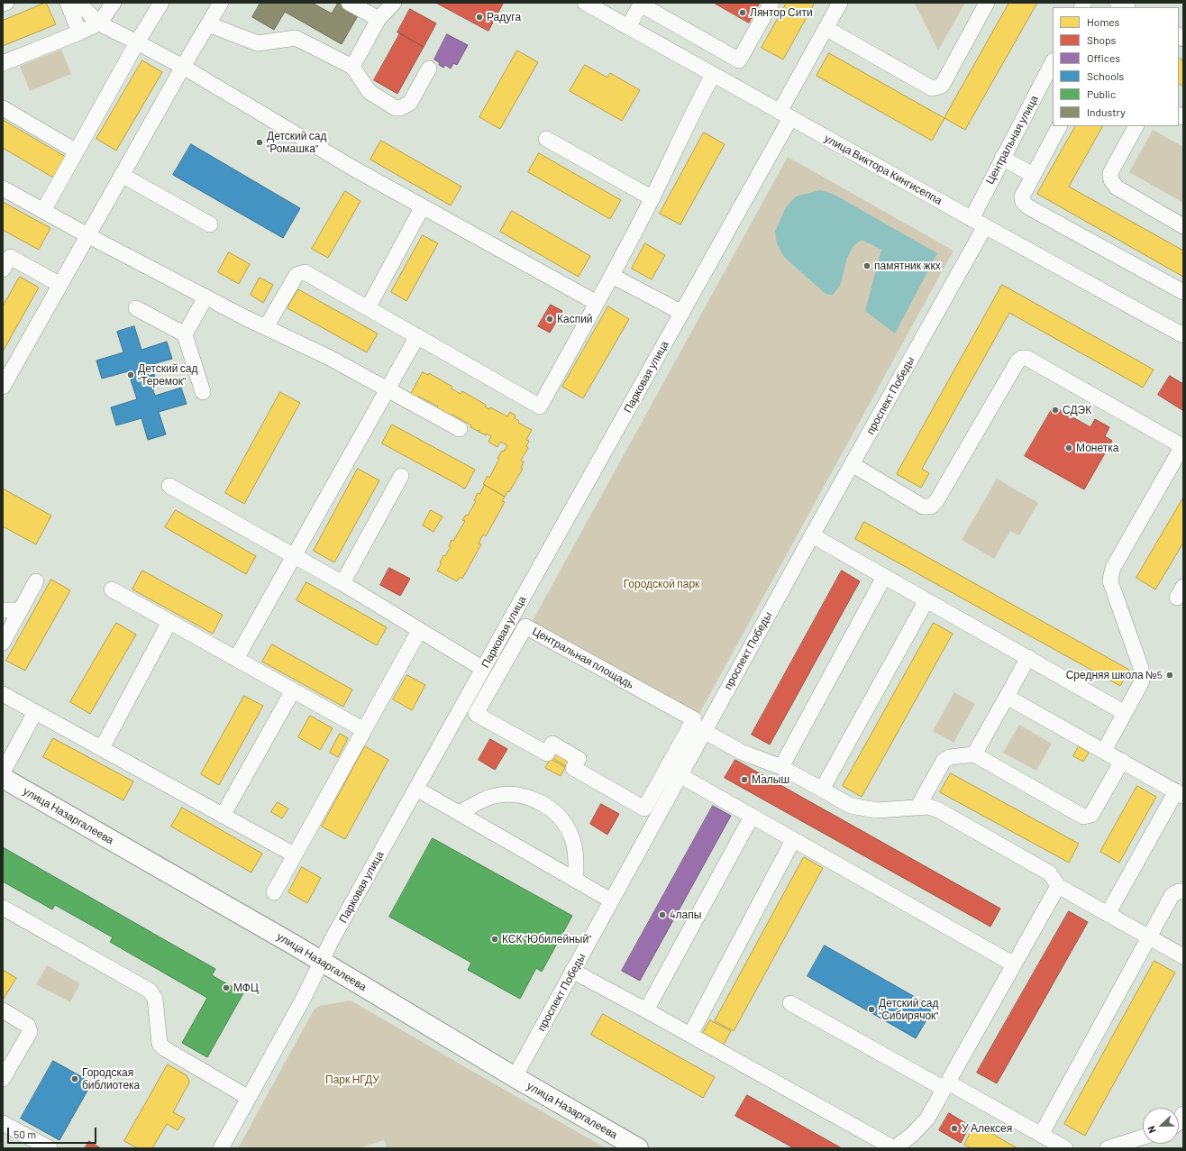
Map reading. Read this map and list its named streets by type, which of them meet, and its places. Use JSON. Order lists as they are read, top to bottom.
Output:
{
  "streets": {
    "main road": ["улица Назаргалеева"],
    "street": [
      "Центральная улица",
      "улица Виктора Кингисеппа",
      "Парковая улица",
      "проспект Победы",
      "Центральная площадь"
    ]
  },
  "crossings": [
    ["Центральная улица", "улица Виктора Кингисеппа"],
    ["улица Виктора Кингисеппа", "Парковая улица"],
    ["улица Виктора Кингисеппа", "проспект Победы"],
    ["Парковая улица", "улица Назаргалеева"],
    ["проспект Победы", "улица Назаргалеева"]
  ],
  "parks": ["Городской парк", "Парк НГДУ"],
  "places": [
    "Лянтор Сити",
    "Радуга",
    "Детский сад \"Ромашка\"",
    "памятник жкх",
    "Каспий",
    "Детский сад \"Теремок\"",
    "СДЭК",
    "Монетка",
    "Средняя школа №5",
    "Малыш",
    "4лапы",
    "КСК \"Юбилейный\"",
    "МФЦ",
    "Детский сад \"Сибирячок\"",
    "Городская библиотека",
    "У Алексея"
  ],
  "legend": [
    "Homes",
    "Shops",
    "Offices",
    "Schools",
    "Public",
    "Industry"
  ],
  "scale_bar": "50 m",
  "north": "left"
}
